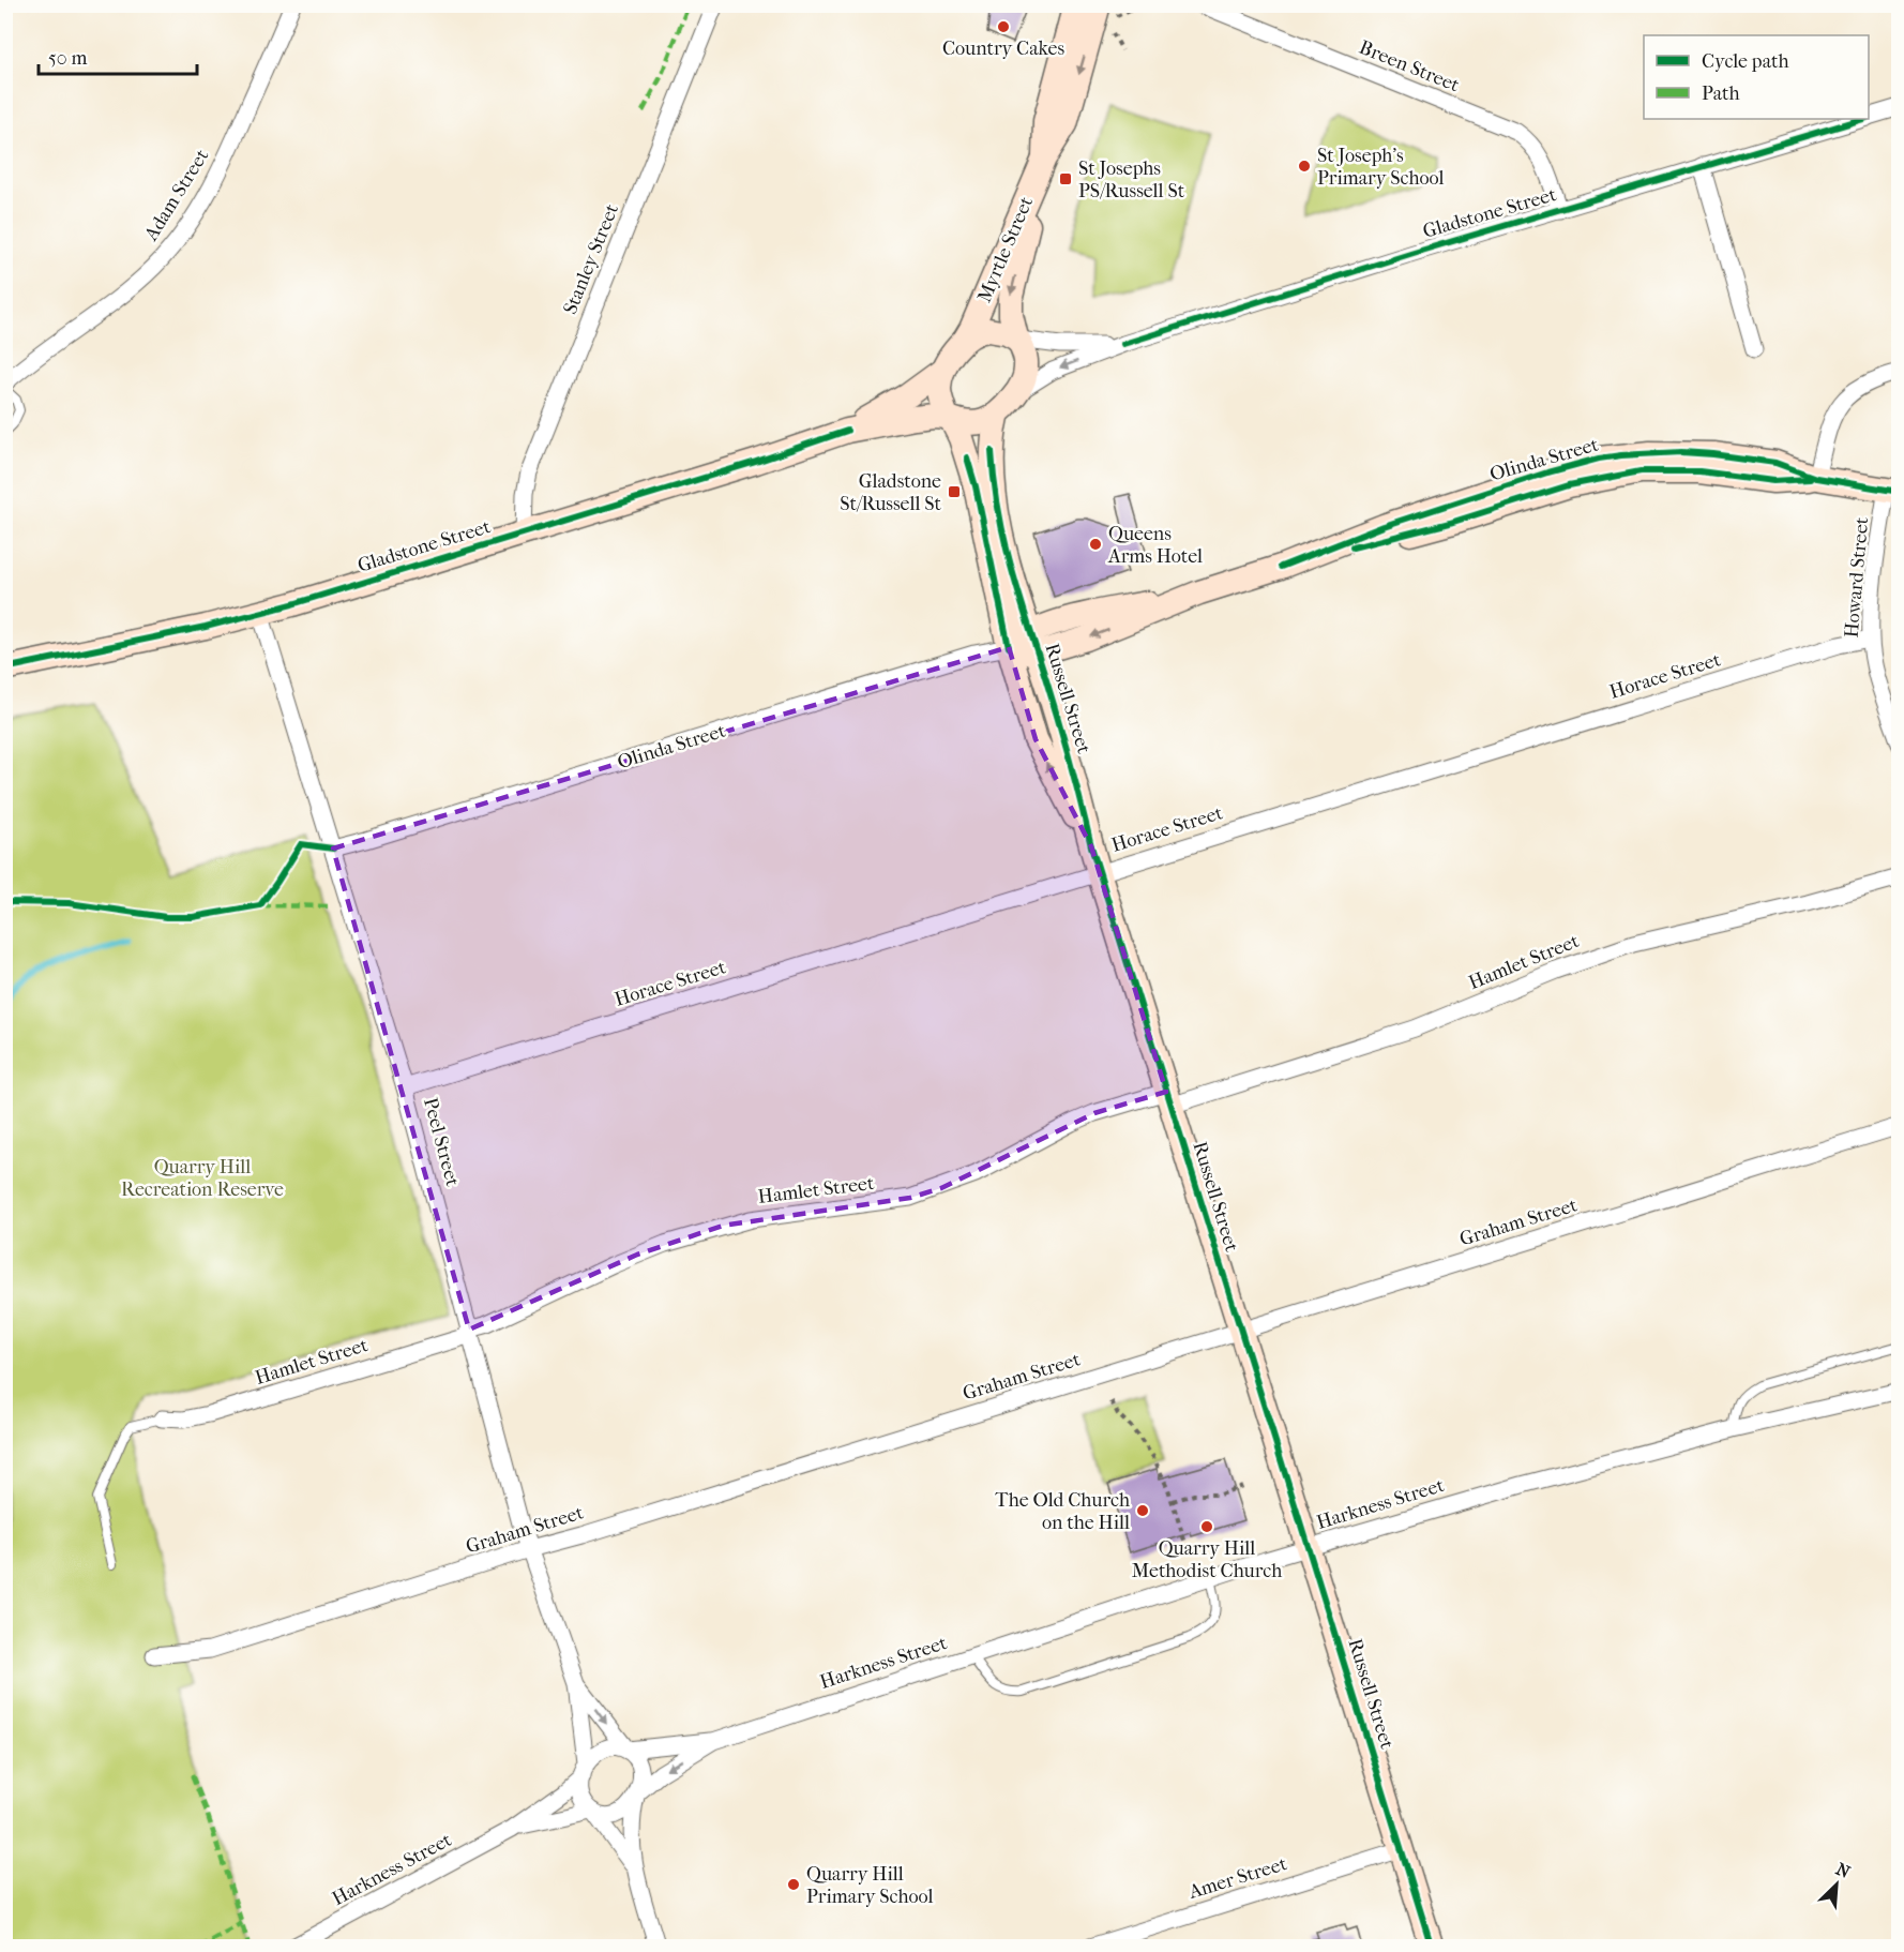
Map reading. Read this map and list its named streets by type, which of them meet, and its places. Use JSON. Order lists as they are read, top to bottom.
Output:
{
  "streets": {
    "main road": [
      "Gladstone Street",
      "Myrtle Street",
      "Olinda Street",
      "Russell Street"
    ],
    "street": [
      "Breen Street",
      "Adam Street",
      "Stanley Street",
      "Howard Street",
      "Horace Street",
      "Hamlet Street",
      "Peel Street",
      "Graham Street",
      "Harkness Street",
      "Amer Street"
    ]
  },
  "crossings": [
    ["Breen Street", "Gladstone Street"],
    ["Gladstone Street", "Myrtle Street"],
    ["Gladstone Street", "Stanley Street"],
    ["Gladstone Street", "Russell Street"],
    ["Gladstone Street", "Peel Street"],
    ["Myrtle Street", "Russell Street"],
    ["Olinda Street", "Howard Street"],
    ["Olinda Street", "Russell Street"],
    ["Olinda Street", "Peel Street"],
    ["Howard Street", "Horace Street"],
    ["Horace Street", "Russell Street"],
    ["Horace Street", "Peel Street"],
    ["Russell Street", "Hamlet Street"],
    ["Russell Street", "Graham Street"],
    ["Russell Street", "Harkness Street"],
    ["Russell Street", "Amer Street"],
    ["Hamlet Street", "Peel Street"],
    ["Peel Street", "Graham Street"],
    ["Peel Street", "Harkness Street"]
  ],
  "parks": ["Quarry Hill Recreation Reserve"],
  "places": {
    "other": [
      "Country Cakes",
      "St Joseph's Primary School",
      "Queens Arms Hotel",
      "The Old Church on the Hill",
      "Quarry Hill Methodist Church",
      "Quarry Hill Primary School"
    ],
    "transit": ["St Josephs PS/Russell St", "Gladstone St/Russell St"]
  },
  "legend": ["Cycle path", "Path"],
  "scale_bar": "50 m",
  "north": "top right"
}
